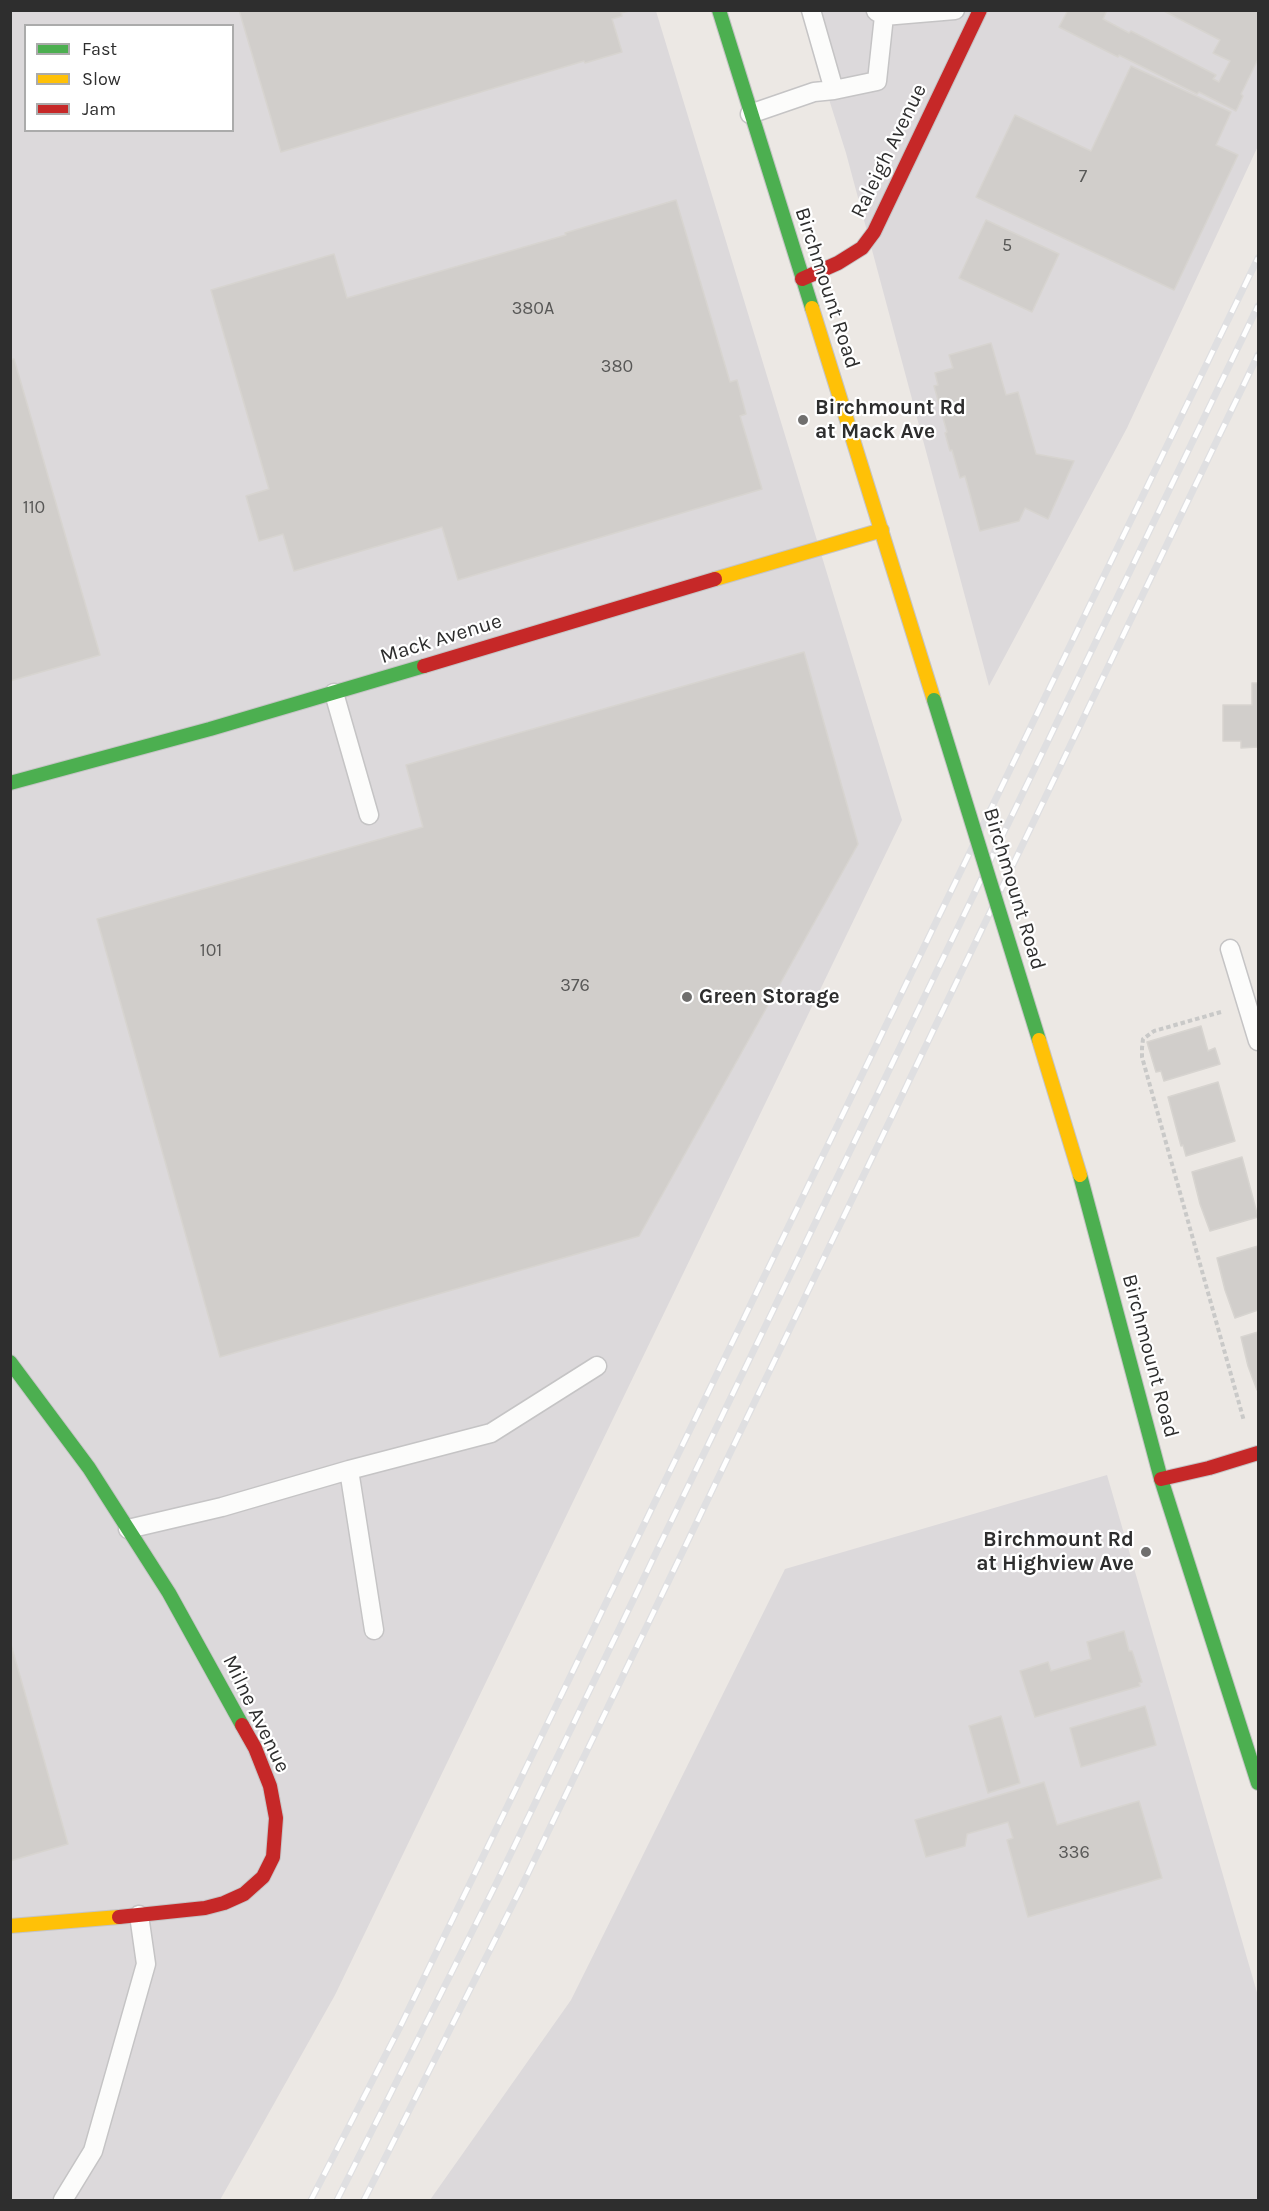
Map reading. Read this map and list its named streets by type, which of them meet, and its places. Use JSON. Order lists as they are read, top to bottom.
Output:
{
  "streets": {
    "street": [
      "Raleigh Avenue",
      "Birchmount Road",
      "Mack Avenue",
      "Milne Avenue"
    ]
  },
  "crossings": [
    ["Raleigh Avenue", "Birchmount Road"],
    ["Birchmount Road", "Mack Avenue"]
  ],
  "places": ["Birchmount Rd at Mack Ave", "Green Storage", "Birchmount Rd at Highview Ave"],
  "house_numbers": [
    "7",
    "5",
    "380A",
    "380",
    "110",
    "101",
    "376",
    "336"
  ],
  "legend": ["Fast", "Slow", "Jam"]
}
